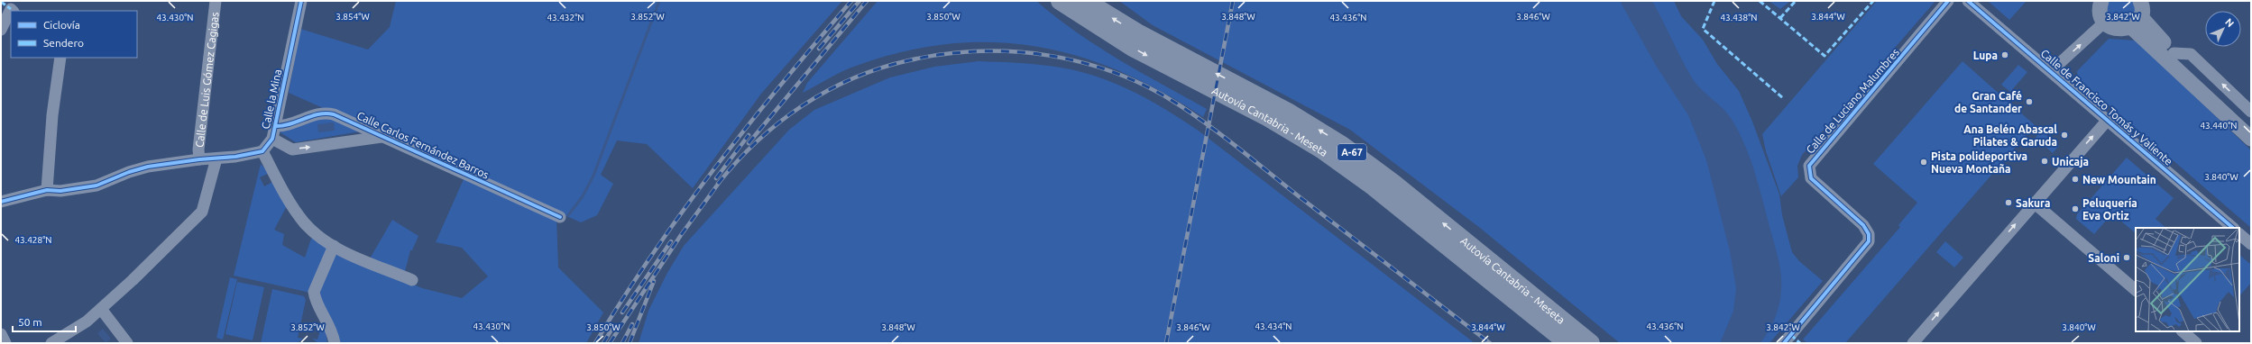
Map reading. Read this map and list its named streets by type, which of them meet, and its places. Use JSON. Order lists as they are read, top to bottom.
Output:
{
  "streets": {
    "highway": ["Autovía Cantabria - Meseta", "A-67"],
    "street": [
      "Calle de Luis Gómez Cagigas",
      "Calle la Mina",
      "Calle de Luciano Malumbres",
      "Calle de Francisco Tomás y Valiente",
      "Calle Carlos Fernández Barros"
    ]
  },
  "crossings": [
    ["Calle la Mina", "Calle Carlos Fernández Barros"]
  ],
  "one_way": ["Calle de Francisco Tomás y Valiente"],
  "places": [
    "Lupa",
    "Gran Café de Santander",
    "Ana Belén Abascal Pilates & Garuda",
    "Unicaja",
    "Pista polideportiva Nueva Montaña",
    "New Mountain",
    "Sakura",
    "Peluquería Eva Ortiz",
    "Saloni"
  ],
  "legend": ["Ciclovía", "Sendero"],
  "scale_bar": "50 m",
  "north": "top right",
  "coordinates": [
    "3.854°W",
    "3.852°W",
    "3.850°W",
    "3.848°W",
    "3.846°W",
    "3.844°W",
    "3.842°W",
    "43.438°N",
    "43.430°N",
    "43.432°N",
    "43.436°N",
    "43.440°N",
    "3.840°W",
    "43.428°N",
    "43.434°N"
  ]
}
